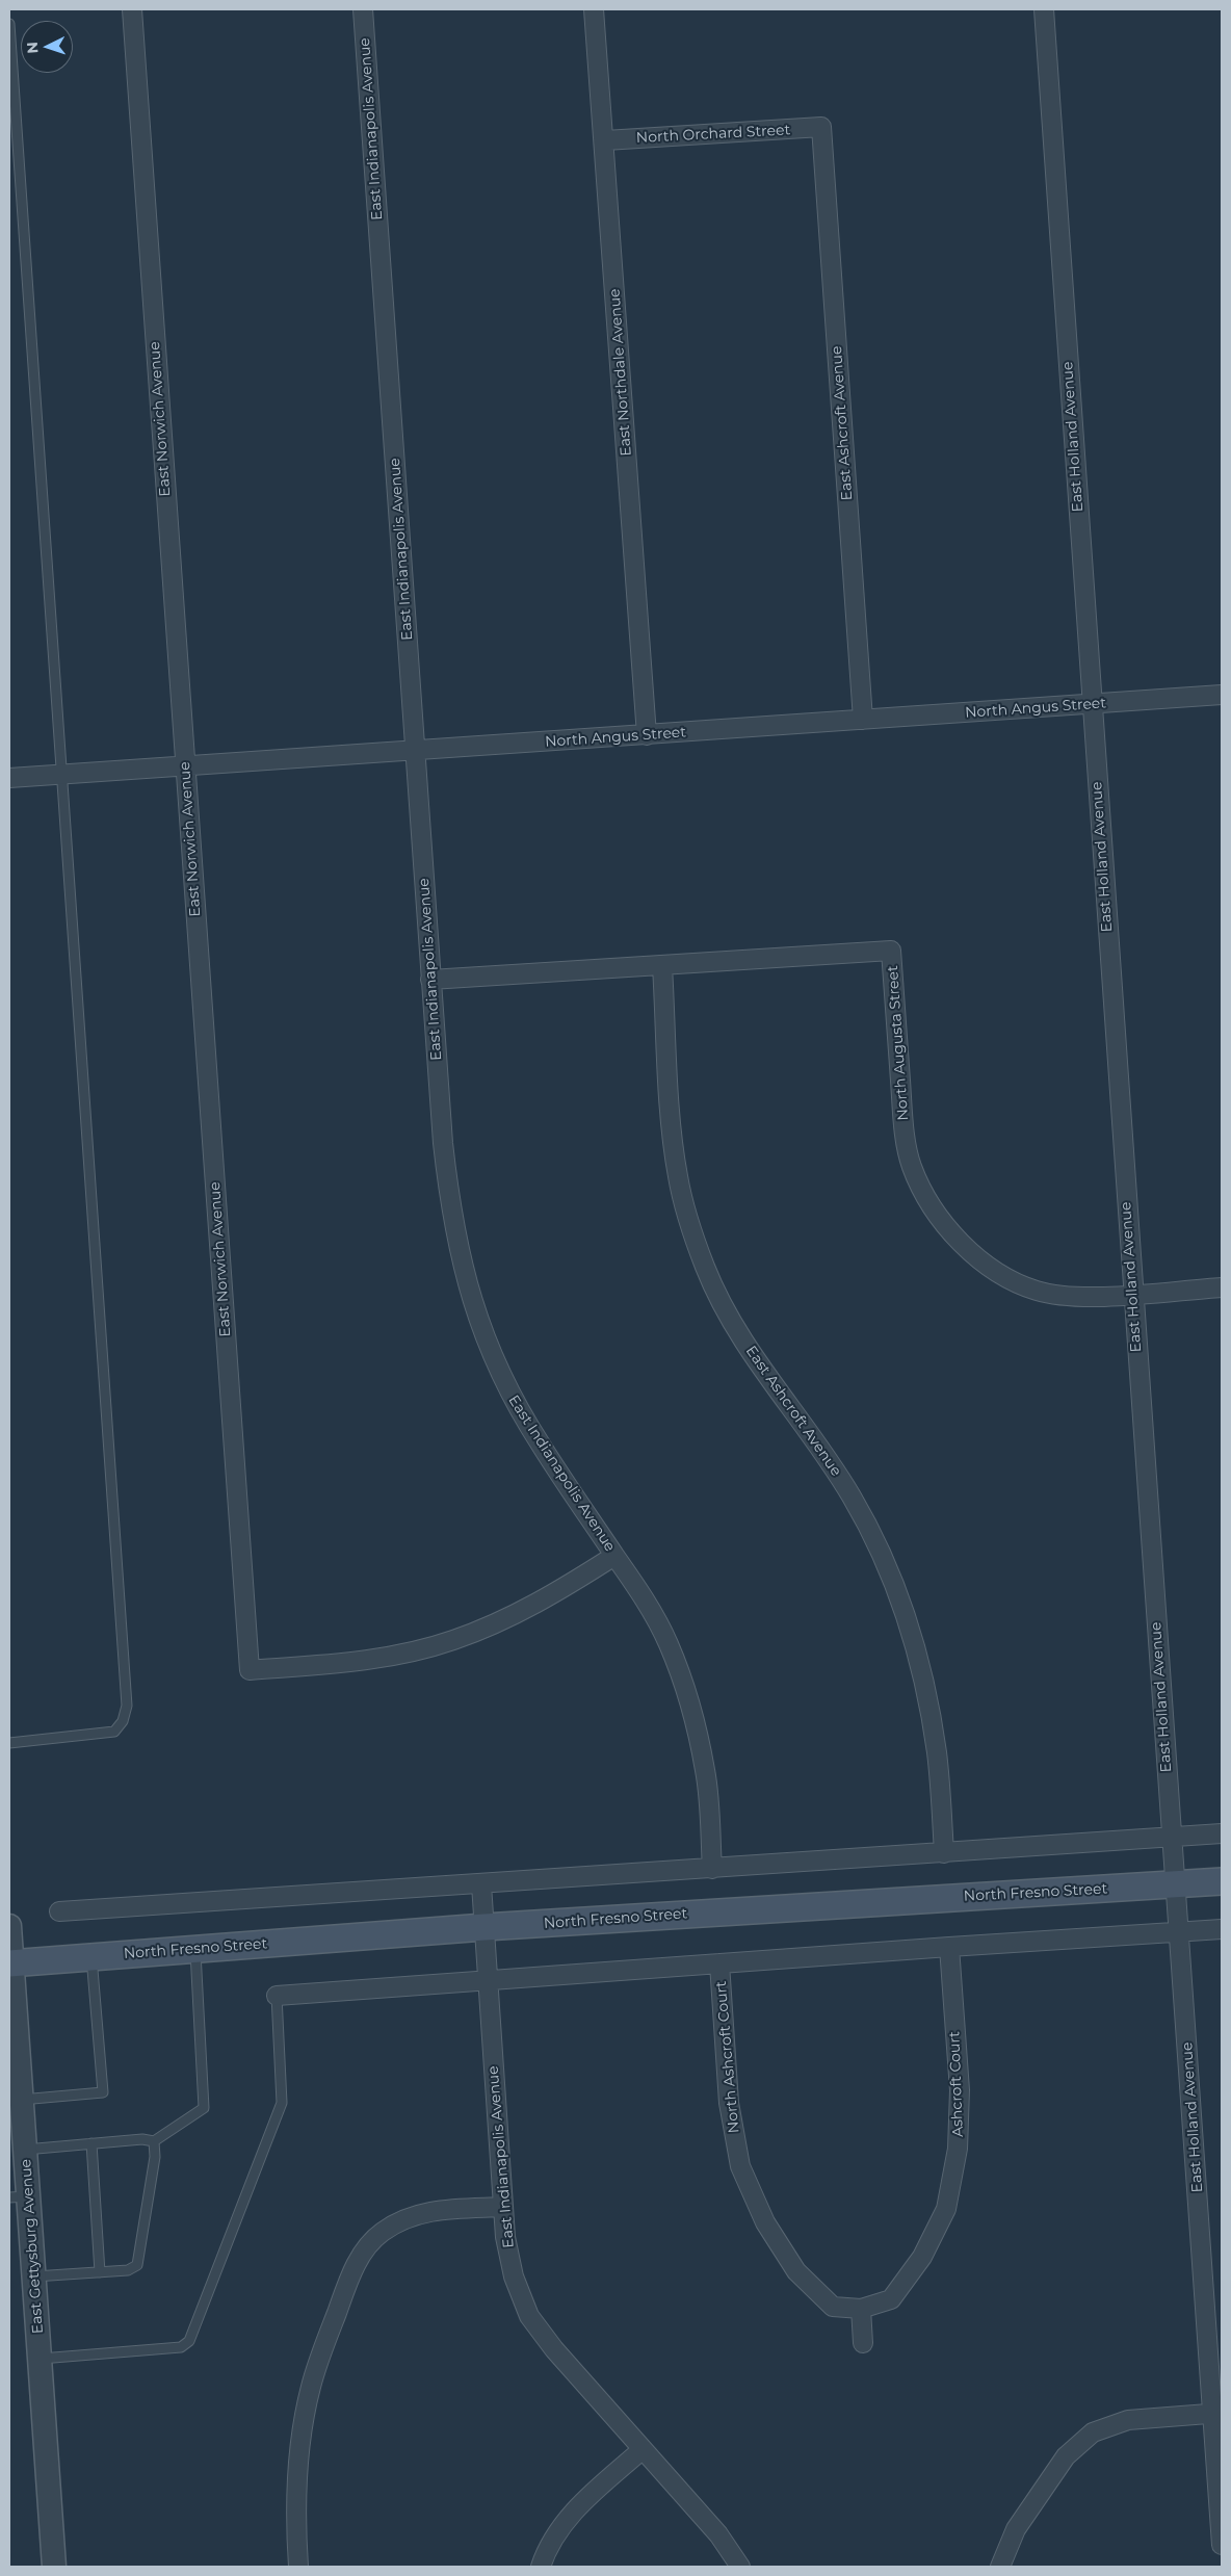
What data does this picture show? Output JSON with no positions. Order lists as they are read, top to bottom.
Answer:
{
  "streets": {
    "main road": ["North Fresno Street"],
    "street": [
      "East Indianapolis Avenue",
      "North Orchard Street",
      "East Northdale Avenue",
      "East Norwich Avenue",
      "East Ashcroft Avenue",
      "East Holland Avenue",
      "North Angus Street",
      "North Augusta Street",
      "North Ashcroft Court",
      "Ashcroft Court",
      "East Gettysburg Avenue"
    ]
  },
  "crossings": [
    ["East Indianapolis Avenue", "East Norwich Avenue"],
    ["East Indianapolis Avenue", "North Angus Street"],
    ["East Indianapolis Avenue", "North Augusta Street"],
    ["East Indianapolis Avenue", "North Fresno Street"],
    ["North Orchard Street", "East Northdale Avenue"],
    ["North Orchard Street", "East Ashcroft Avenue"],
    ["East Northdale Avenue", "North Angus Street"],
    ["East Norwich Avenue", "North Angus Street"],
    ["East Ashcroft Avenue", "North Angus Street"],
    ["East Ashcroft Avenue", "North Augusta Street"],
    ["East Holland Avenue", "North Angus Street"],
    ["East Holland Avenue", "North Augusta Street"],
    ["East Holland Avenue", "North Fresno Street"],
    ["North Fresno Street", "East Gettysburg Avenue"],
    ["North Ashcroft Court", "Ashcroft Court"]
  ],
  "north": "left"
}
